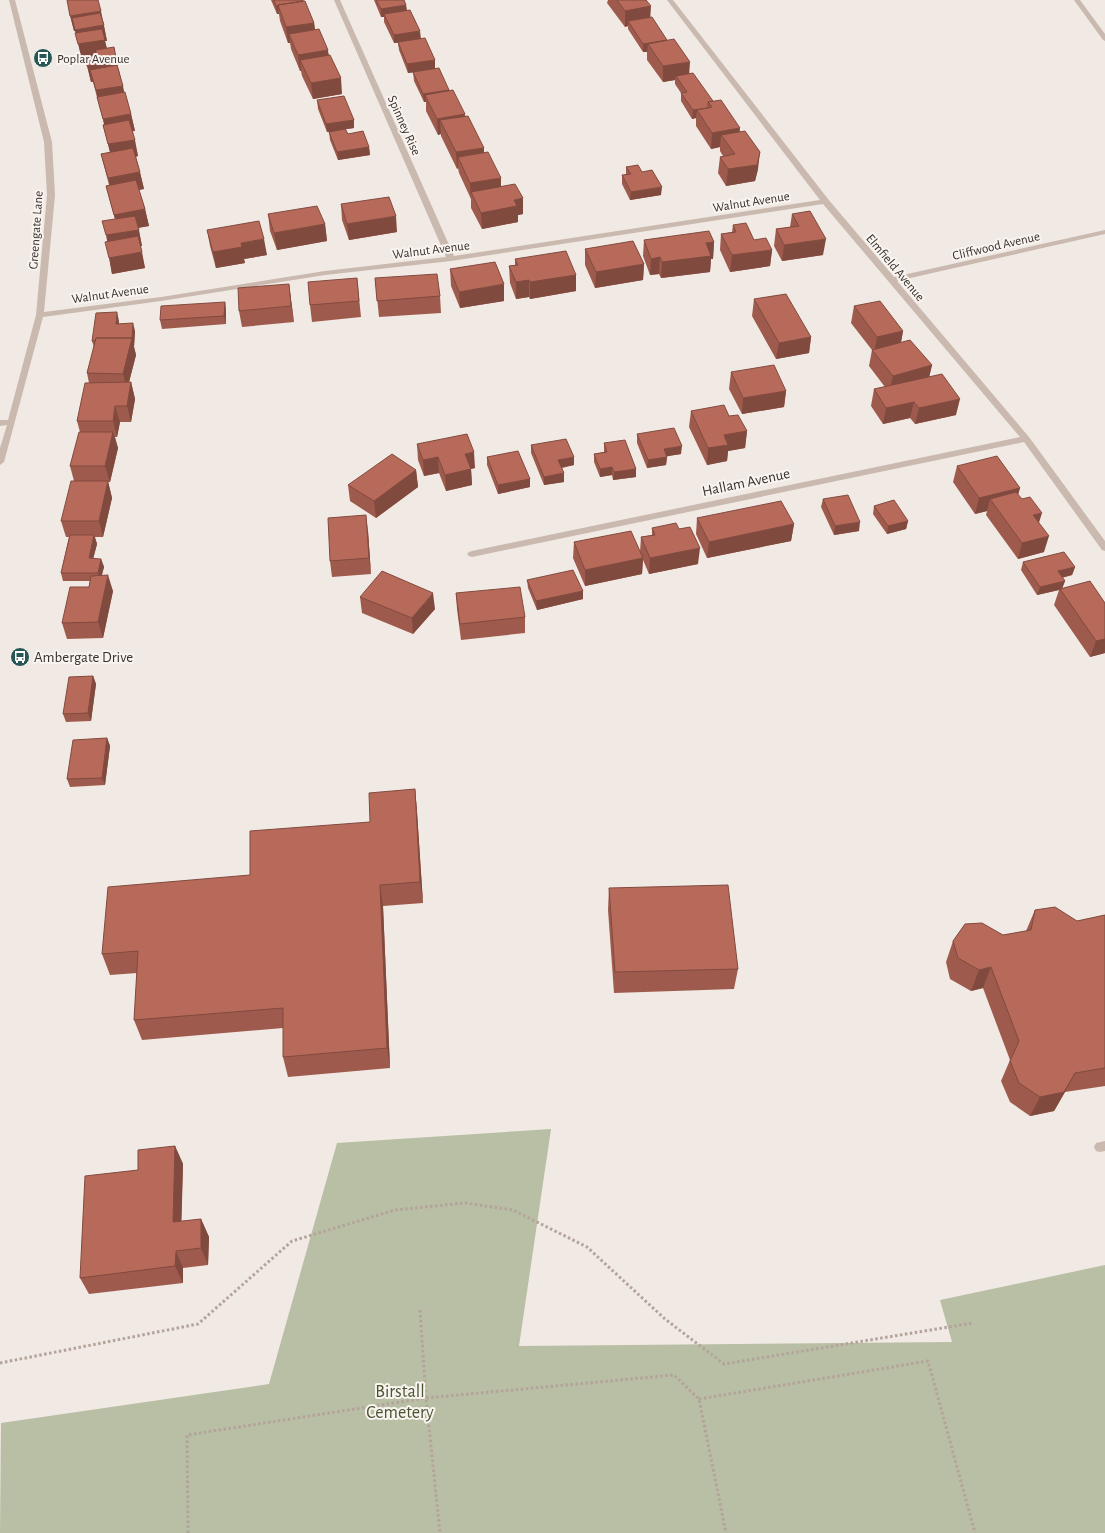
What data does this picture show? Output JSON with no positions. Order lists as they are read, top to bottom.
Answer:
{
  "streets": {
    "street": [
      "Spinney Rise",
      "Walnut Avenue",
      "Greengate Lane",
      "Cliffwood Avenue",
      "Elmfield Avenue",
      "Hallam Avenue"
    ]
  },
  "crossings": [
    ["Spinney Rise", "Walnut Avenue"],
    ["Walnut Avenue", "Greengate Lane"],
    ["Walnut Avenue", "Elmfield Avenue"],
    ["Cliffwood Avenue", "Elmfield Avenue"],
    ["Elmfield Avenue", "Hallam Avenue"]
  ],
  "parks": ["Birstall Cemetery"],
  "places": {
    "bus stop": ["Poplar Avenue", "Ambergate Drive"]
  }
}
